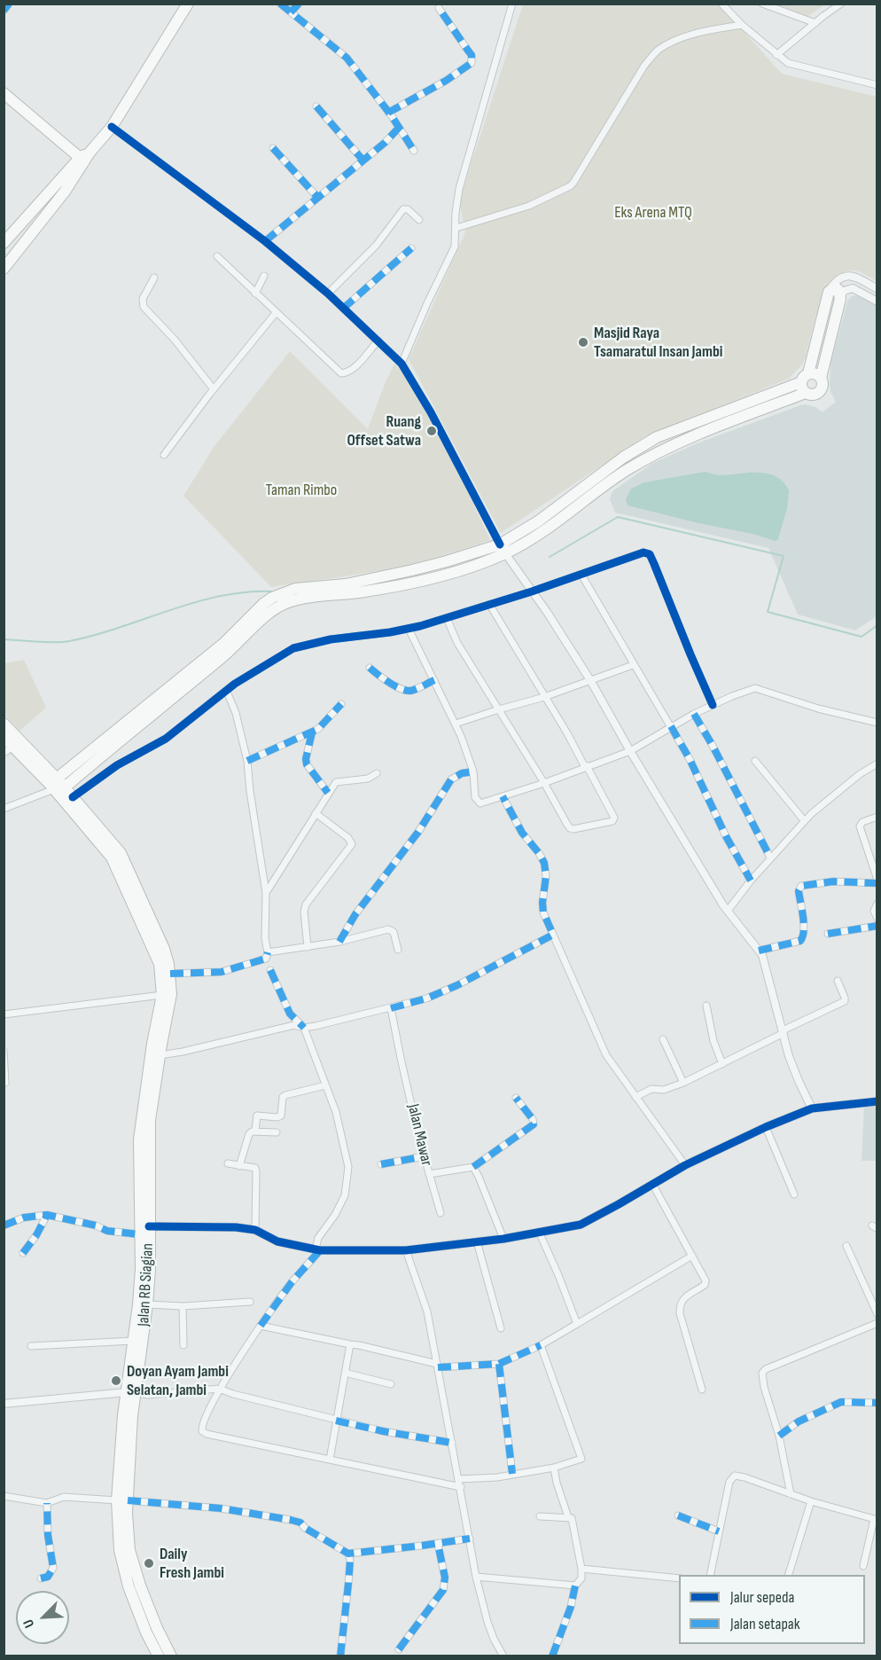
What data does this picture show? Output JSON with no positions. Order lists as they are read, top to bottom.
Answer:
{
  "streets": {
    "highway": ["Jalan RB Siagian"],
    "street": ["Jalan Mawar"]
  },
  "parks": ["Eks Arena MTQ", "Taman Rimbo"],
  "places": [
    "Masjid Raya Tsamaratul Insan Jambi",
    "Ruang Offset Satwa",
    "Doyan Ayam Jambi Selatan, Jambi",
    "Daily Fresh Jambi"
  ],
  "legend": ["Jalur sepeda", "Jalan setapak"],
  "north": "bottom left"
}
